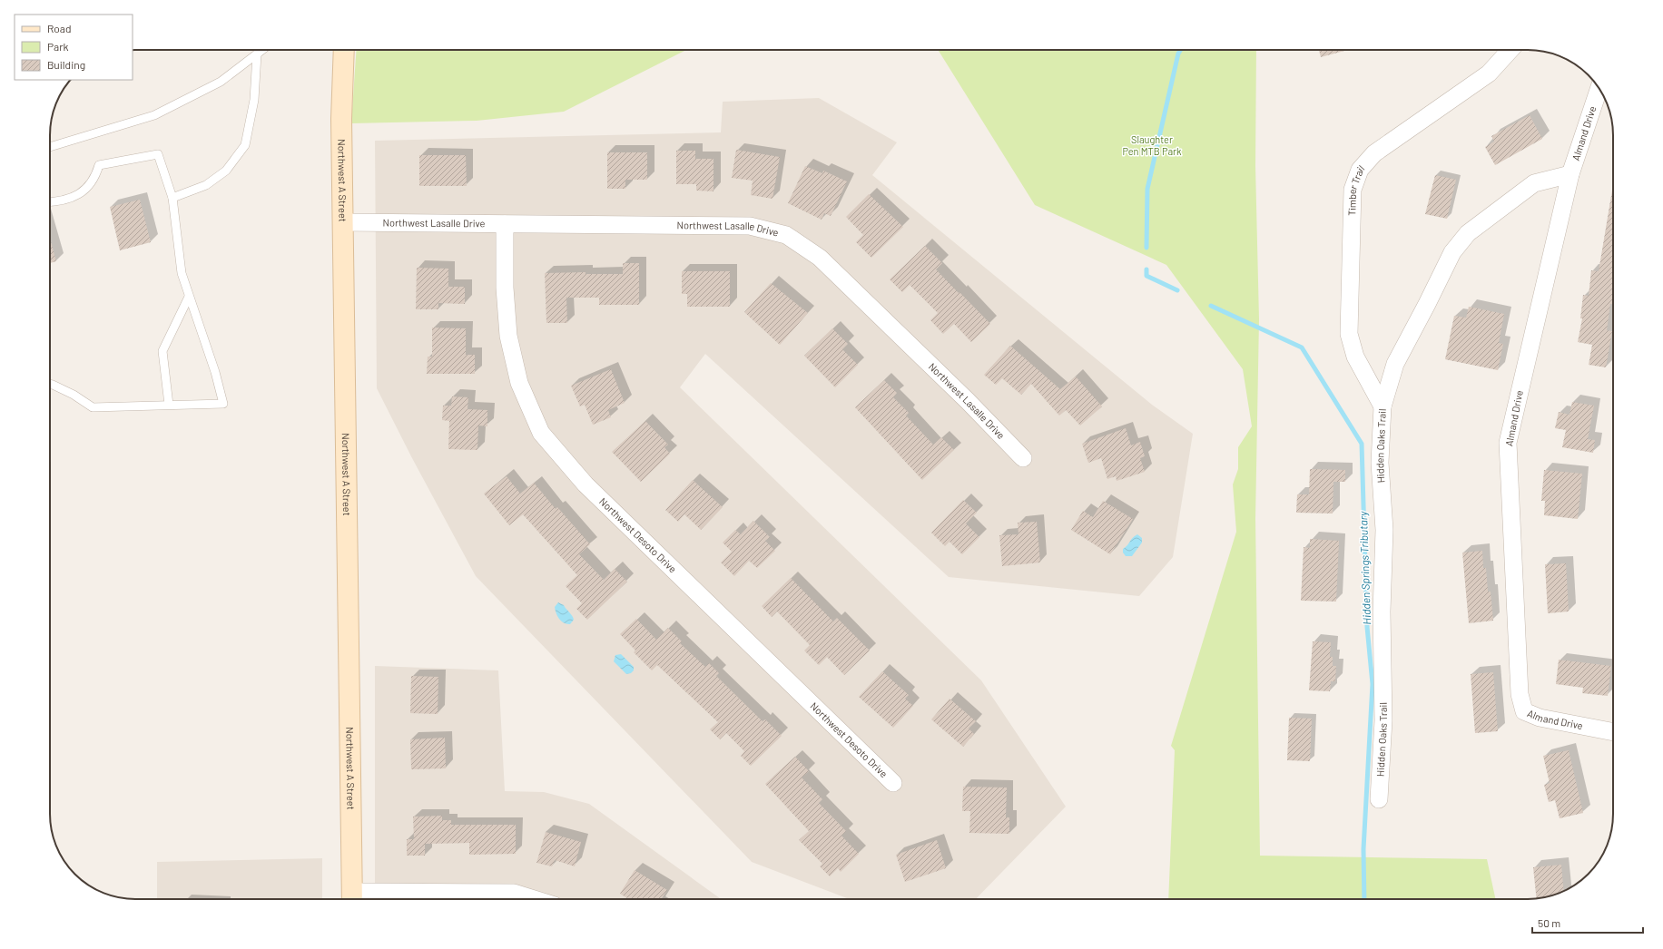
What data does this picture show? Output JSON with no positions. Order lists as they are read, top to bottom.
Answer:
{
  "streets": {
    "street": [
      "Almand Drive",
      "Northwest A Street",
      "Timber Trail",
      "Northwest Lasalle Drive",
      "Hidden Oaks Trail",
      "Northwest Desoto Drive"
    ]
  },
  "crossings": [
    ["Almand Drive", "Hidden Oaks Trail"],
    ["Northwest A Street", "Northwest Lasalle Drive"],
    ["Timber Trail", "Hidden Oaks Trail"],
    ["Northwest Lasalle Drive", "Northwest Desoto Drive"]
  ],
  "water": ["Hidden Springs Tributary"],
  "parks": ["Slaughter Pen MTB Park"],
  "legend": ["Road", "Park", "Building"],
  "scale_bar": "50 m"
}
